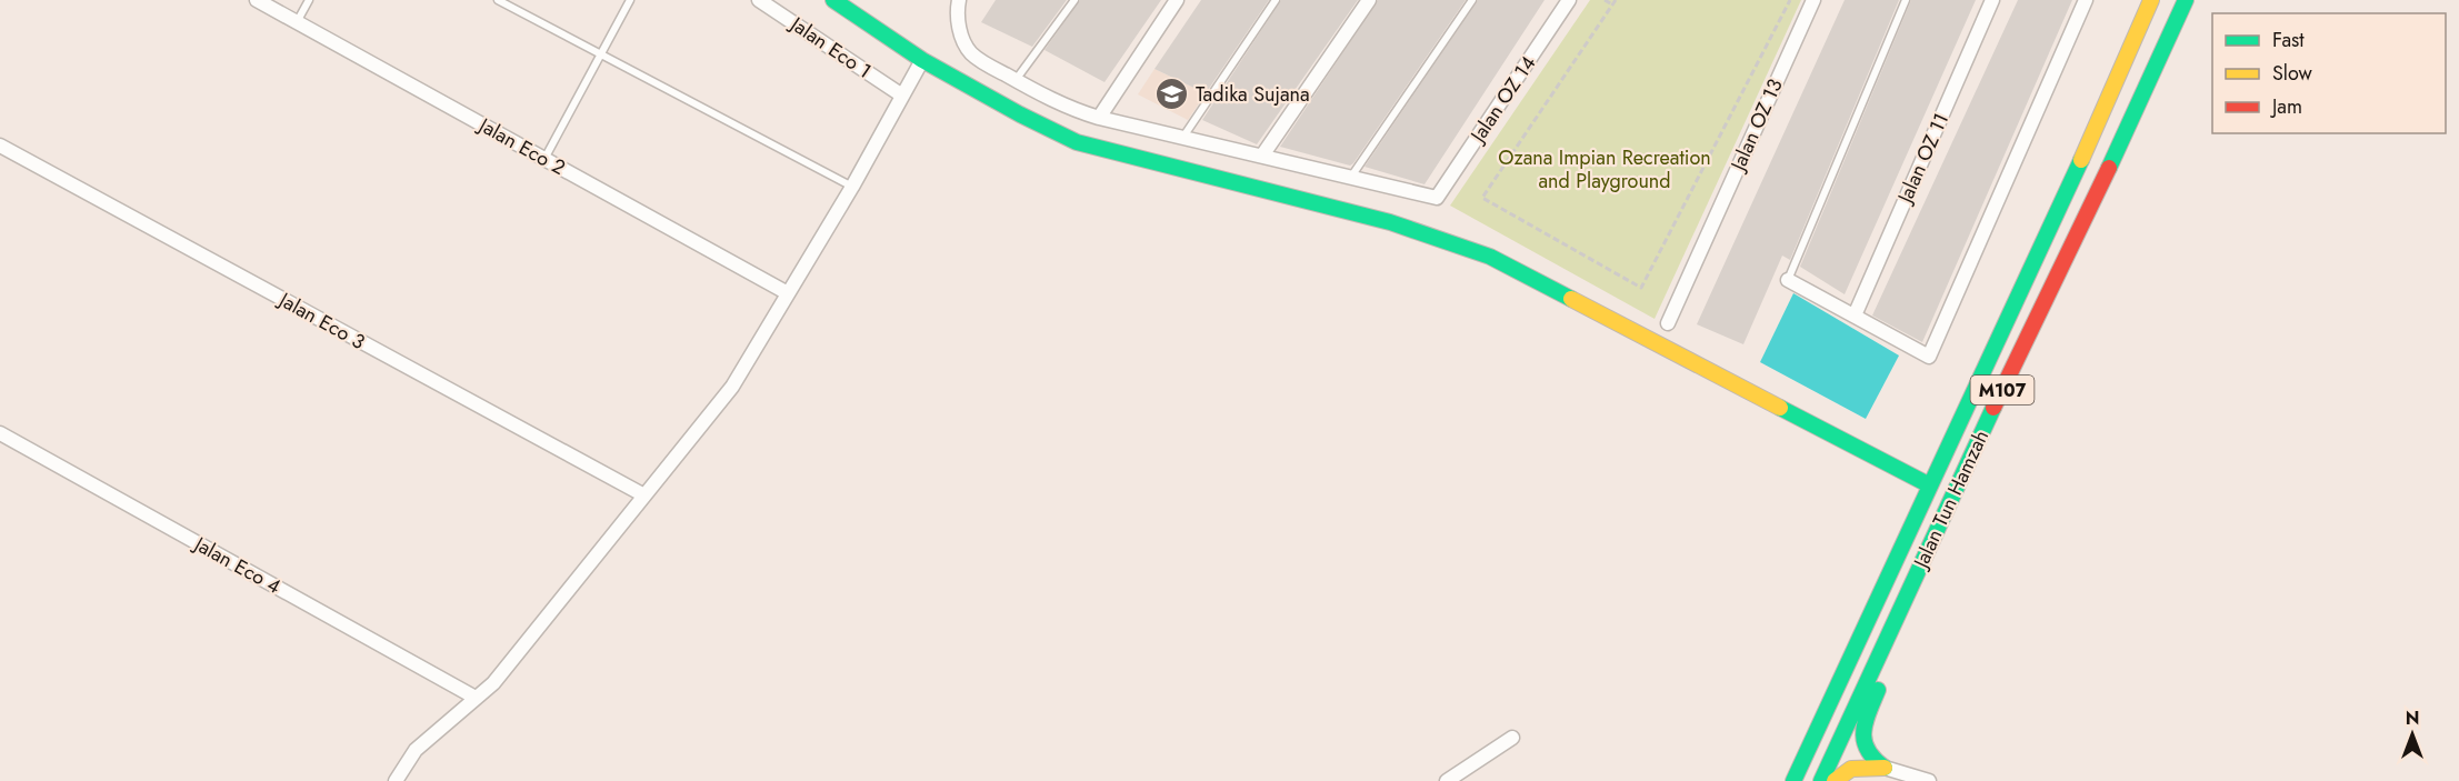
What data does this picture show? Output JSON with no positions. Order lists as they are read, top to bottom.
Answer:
{
  "streets": {
    "main road": ["M107", "Jalan Tun Hamzah"],
    "street": [
      "Jalan Eco 1",
      "Jalan OZ 14",
      "Jalan OZ 13",
      "Jalan Eco 2",
      "Jalan OZ 11",
      "Jalan Eco 3",
      "Jalan Eco 4"
    ]
  },
  "parks": ["Ozana Impian Recreation and Playground"],
  "places": {
    "school or university": ["Tadika Sujana"]
  },
  "legend": ["Fast", "Slow", "Jam"],
  "north": "top"
}
